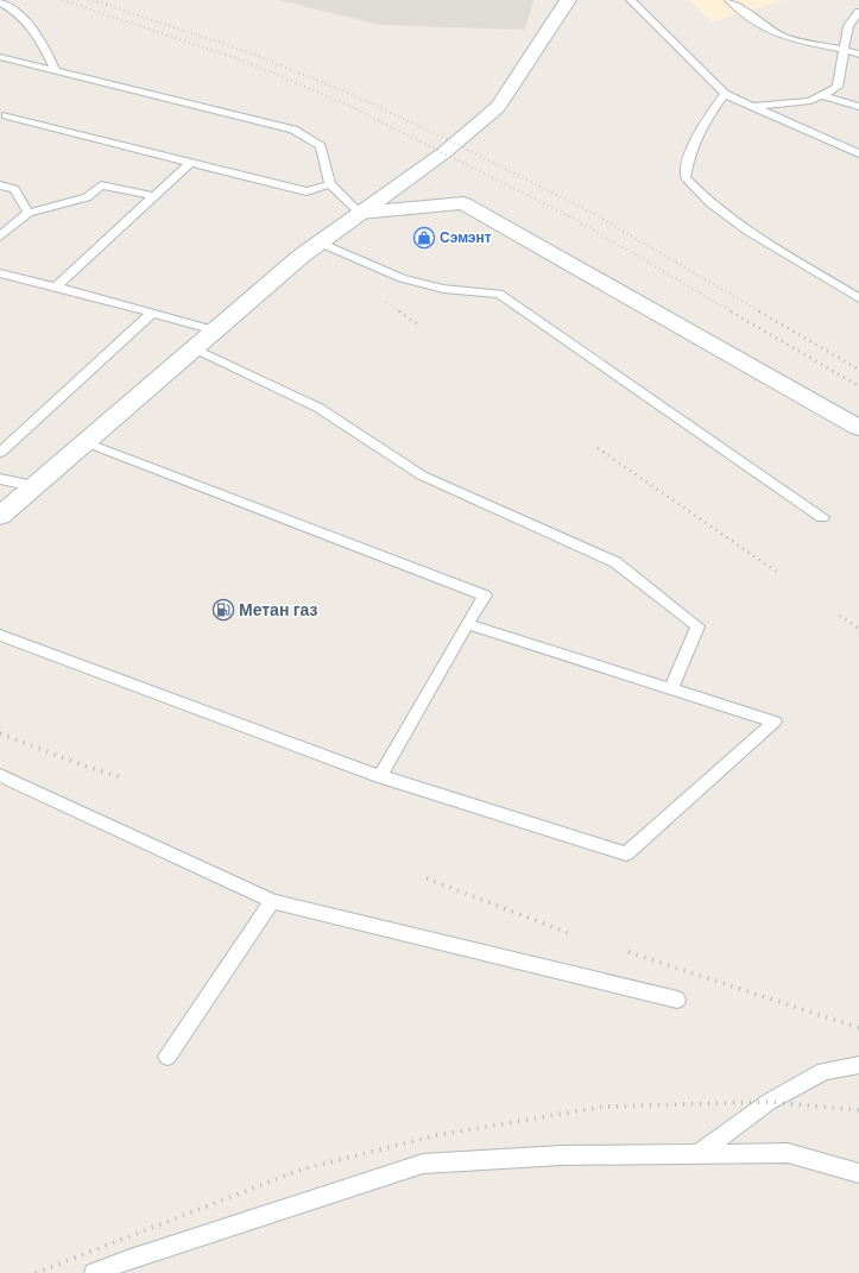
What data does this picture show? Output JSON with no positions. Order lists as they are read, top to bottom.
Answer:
{
  "places": {
    "shop": ["Сэмэнт"],
    "fuel station": ["Метан газ"]
  }
}
